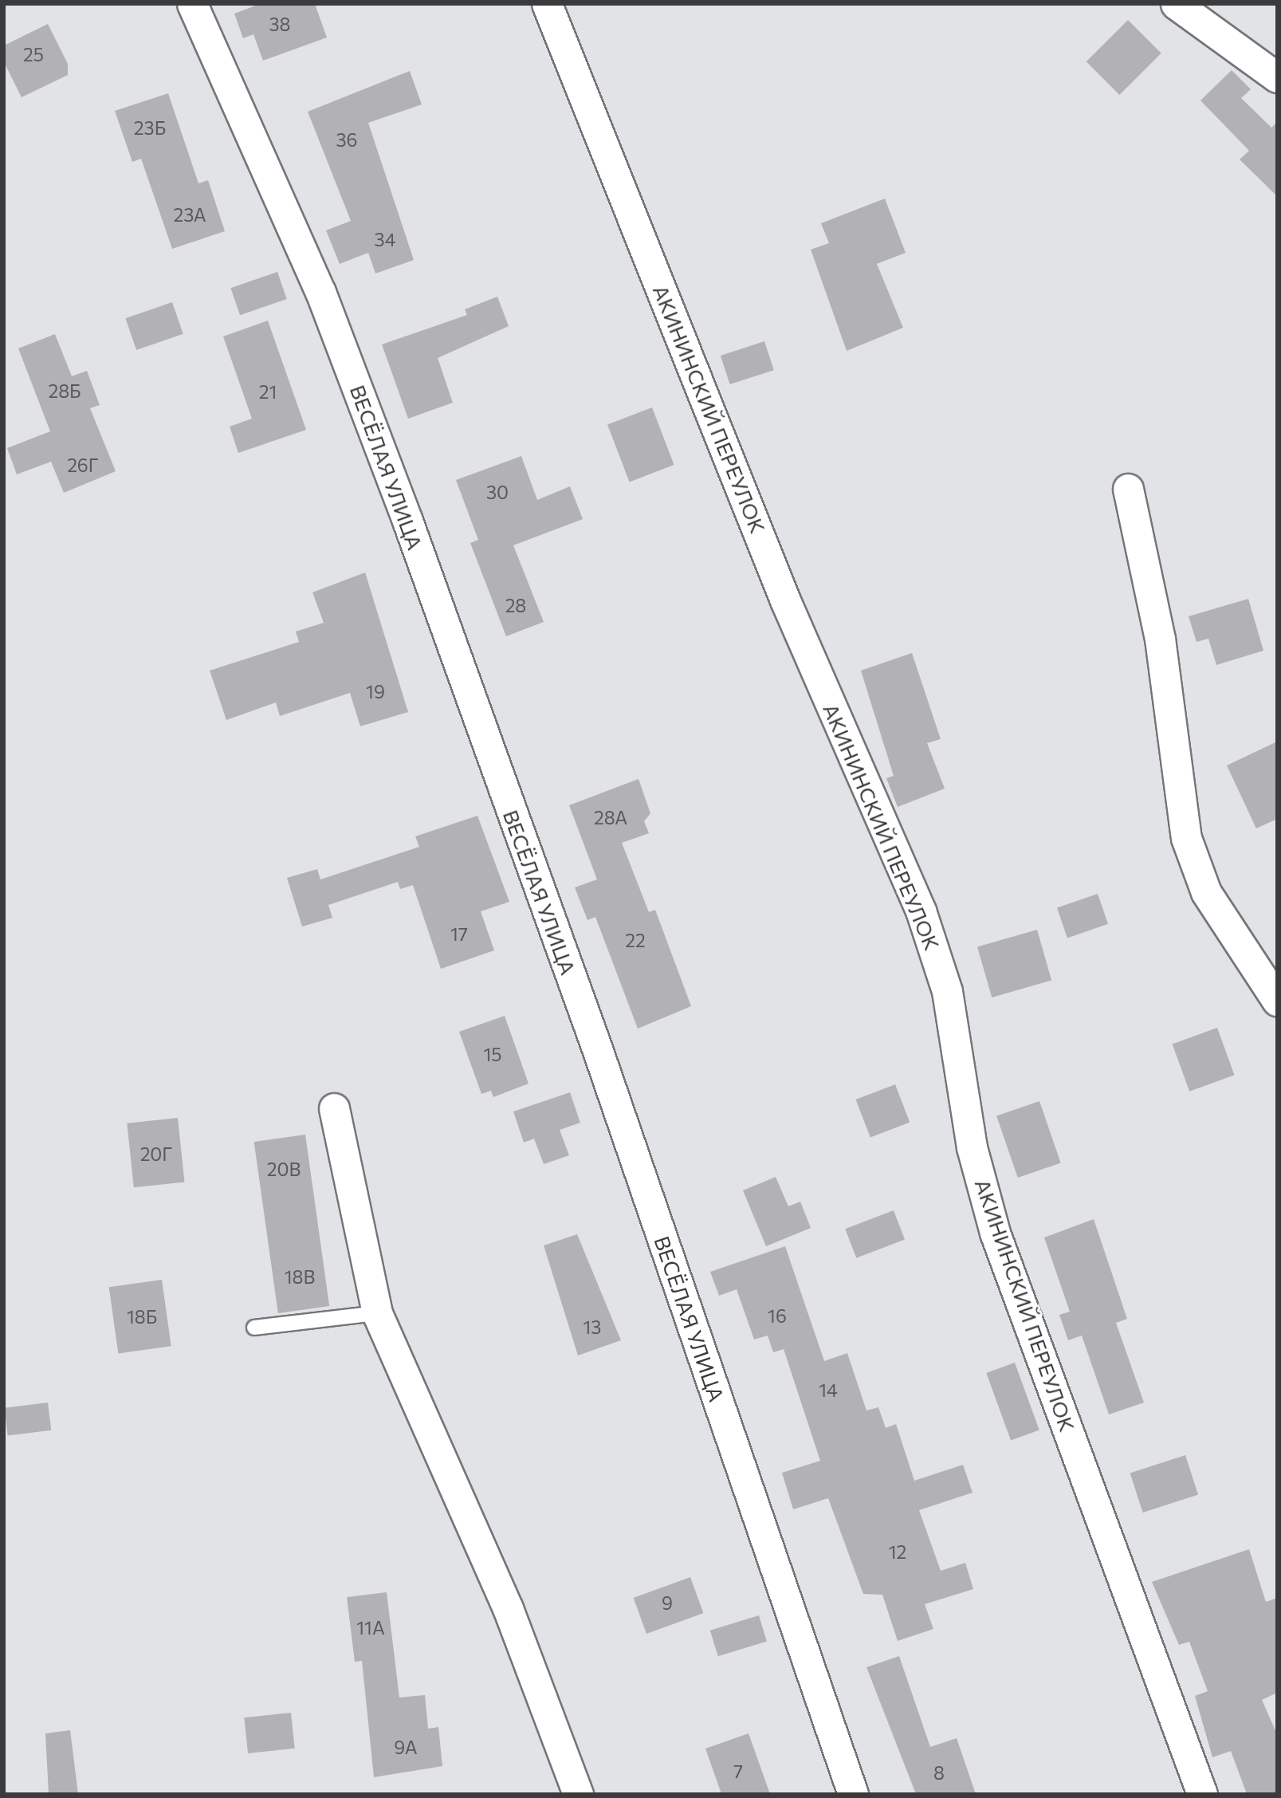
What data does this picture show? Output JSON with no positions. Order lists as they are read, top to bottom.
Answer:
{
  "streets": {
    "street": ["АКИНИНСКИЙ ПЕРЕУЛОК", "ВЕСЁЛАЯ УЛИЦА"]
  },
  "house_numbers": [
    "38",
    "25",
    "23Б",
    "36",
    "23А",
    "34",
    "28Б",
    "21",
    "26Г",
    "30",
    "28",
    "19",
    "28А",
    "17",
    "22",
    "15",
    "20Г",
    "20В",
    "18В",
    "16",
    "18Б",
    "13",
    "14",
    "12",
    "9",
    "11А",
    "9А",
    "7",
    "8"
  ]
}
